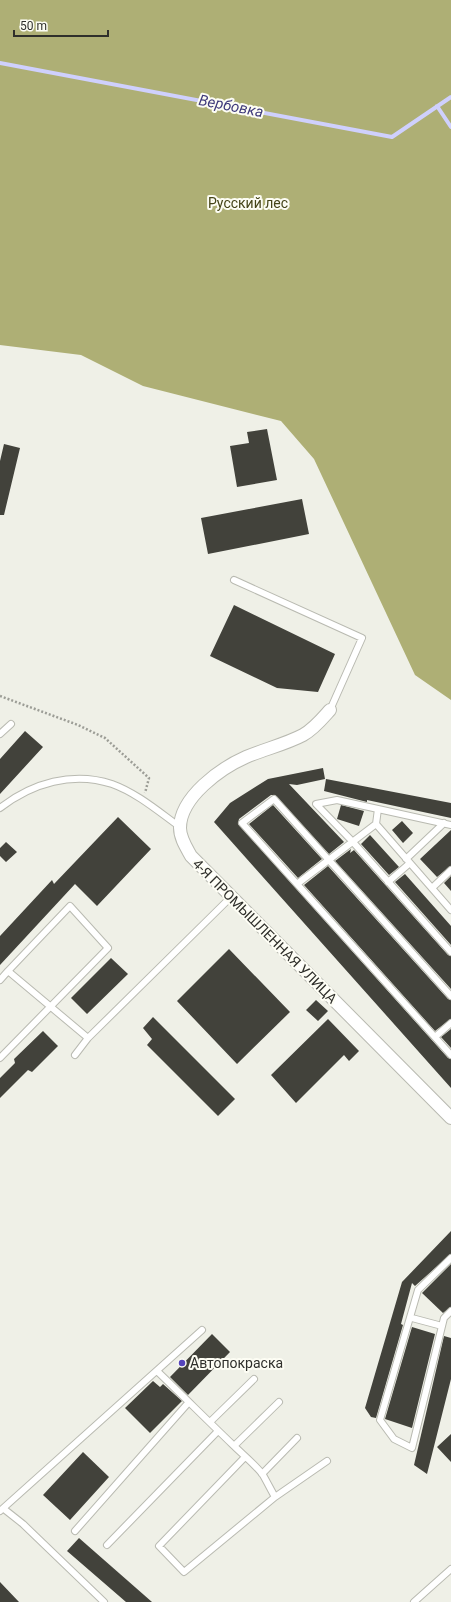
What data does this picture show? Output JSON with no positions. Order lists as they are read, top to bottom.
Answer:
{
  "streets": {
    "street": ["4-Я ПРОМЫШЛЕННАЯ УЛИЦА"]
  },
  "water": ["Вербовка"],
  "parks": ["Русский лес"],
  "places": ["Автопокраска"],
  "scale_bar": "50 m"
}
